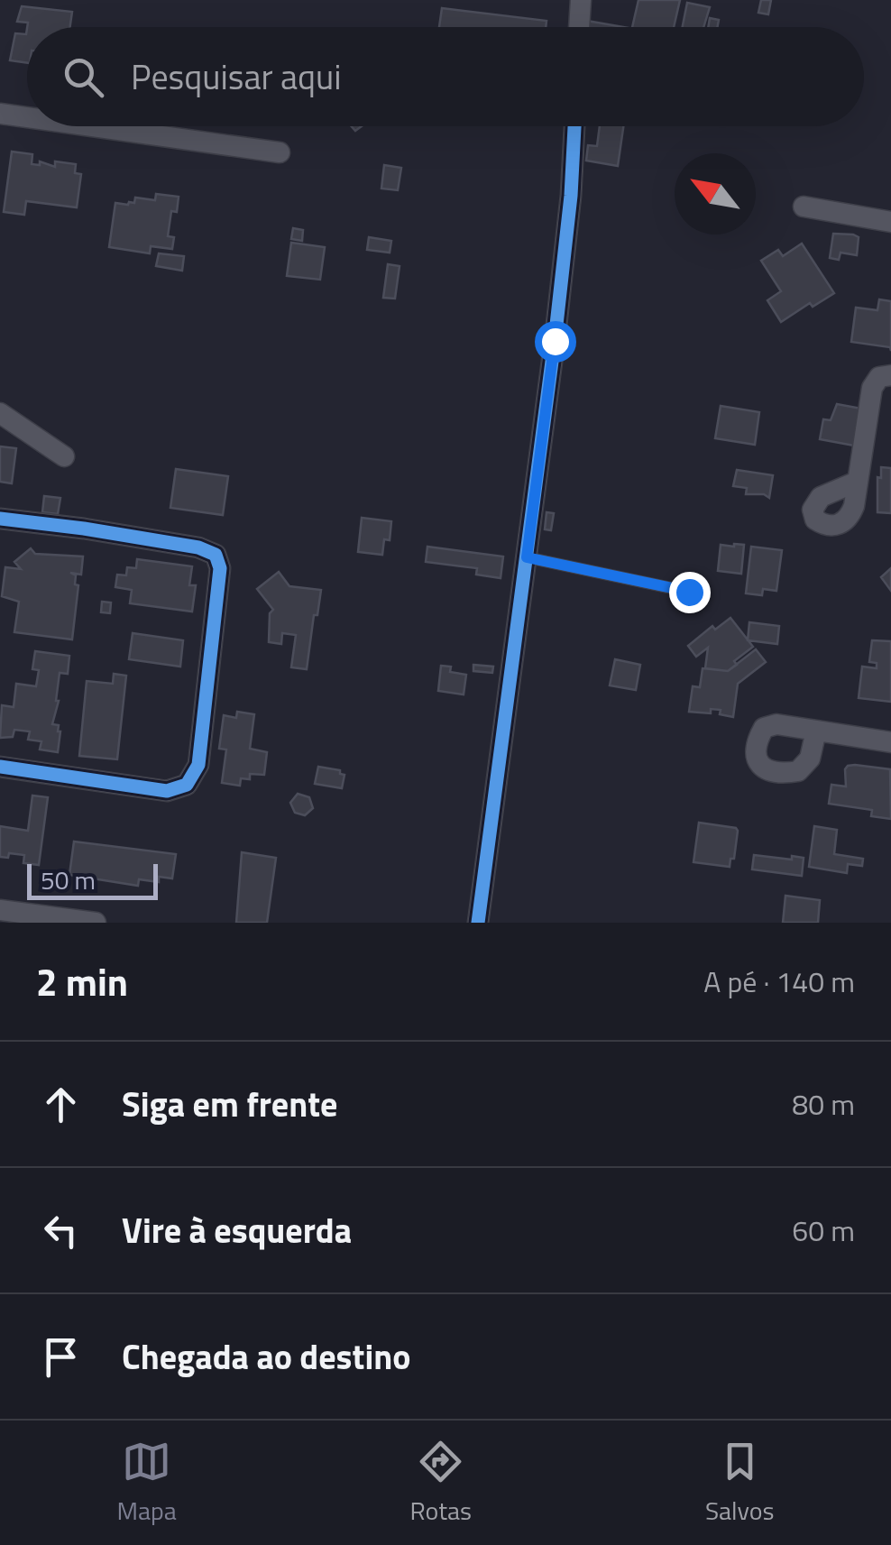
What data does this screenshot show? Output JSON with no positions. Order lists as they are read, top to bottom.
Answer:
{
  "scale_bar": "50 m",
  "north": "top left",
  "page": {
    "search": "Pesquisar aqui",
    "scale": "50 m",
    "heading": ["2 min", "A pé · 140 m"],
    "list": [
      ["Siga em frente", "80 m"],
      ["Vire à esquerda", "60 m"],
      "Chegada ao destino"
    ],
    "nav": ["Mapa", "Rotas", "Salvos"]
  }
}
